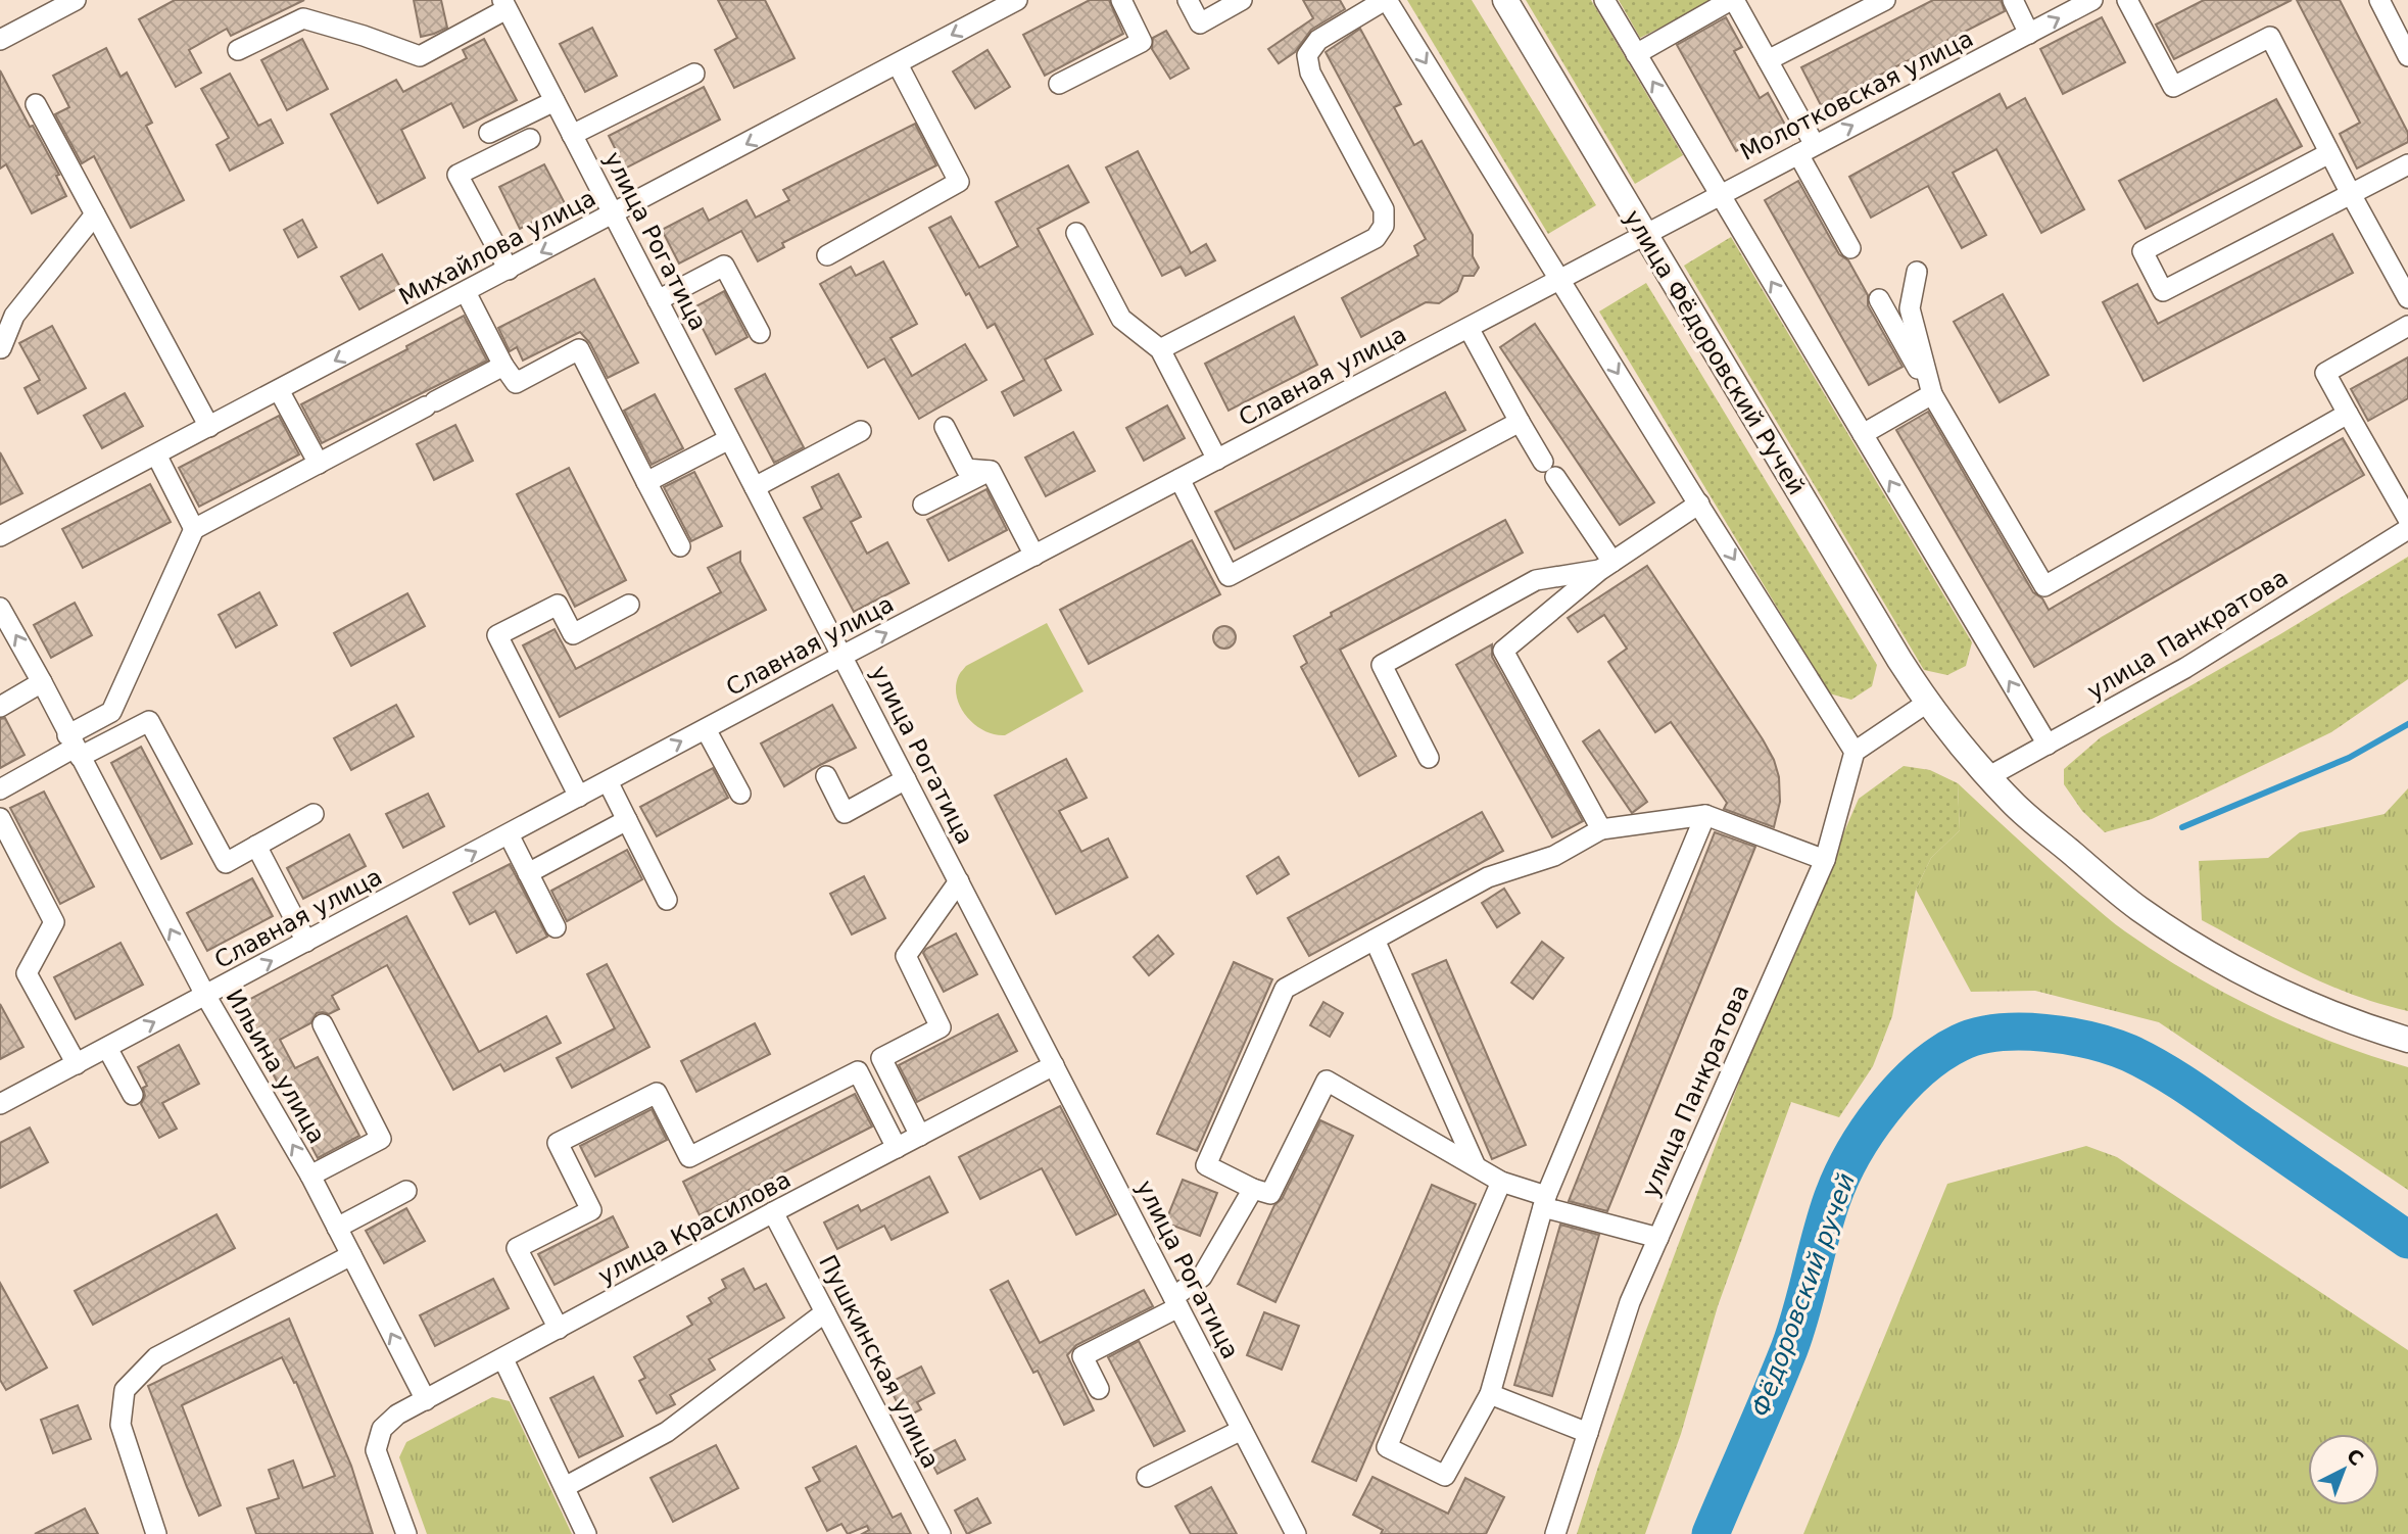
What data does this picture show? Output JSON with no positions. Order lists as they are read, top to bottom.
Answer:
{
  "streets": {
    "main road": ["улица Фёдоровский Ручей"],
    "street": [
      "Молотковская улица",
      "улица Рогатица",
      "Михайлова улица",
      "Славная улица",
      "улица Панкратова",
      "Ильина улица",
      "улица Красилова",
      "Пушкинская улица"
    ]
  },
  "crossings": [
    ["Молотковская улица", "улица Фёдоровский Ручей"],
    ["Молотковская улица", "Славная улица"],
    ["улица Рогатица", "Михайлова улица"],
    ["улица Рогатица", "Славная улица"],
    ["улица Рогатица", "улица Красилова"],
    ["улица Фёдоровский Ручей", "Славная улица"],
    ["улица Фёдоровский Ручей", "улица Панкратова"],
    ["Славная улица", "Ильина улица"],
    ["Ильина улица", "улица Красилова"],
    ["улица Красилова", "Пушкинская улица"]
  ],
  "one_way": ["Славная улица"],
  "water": ["Фёдоровский ручей"],
  "north": "top right"
}
